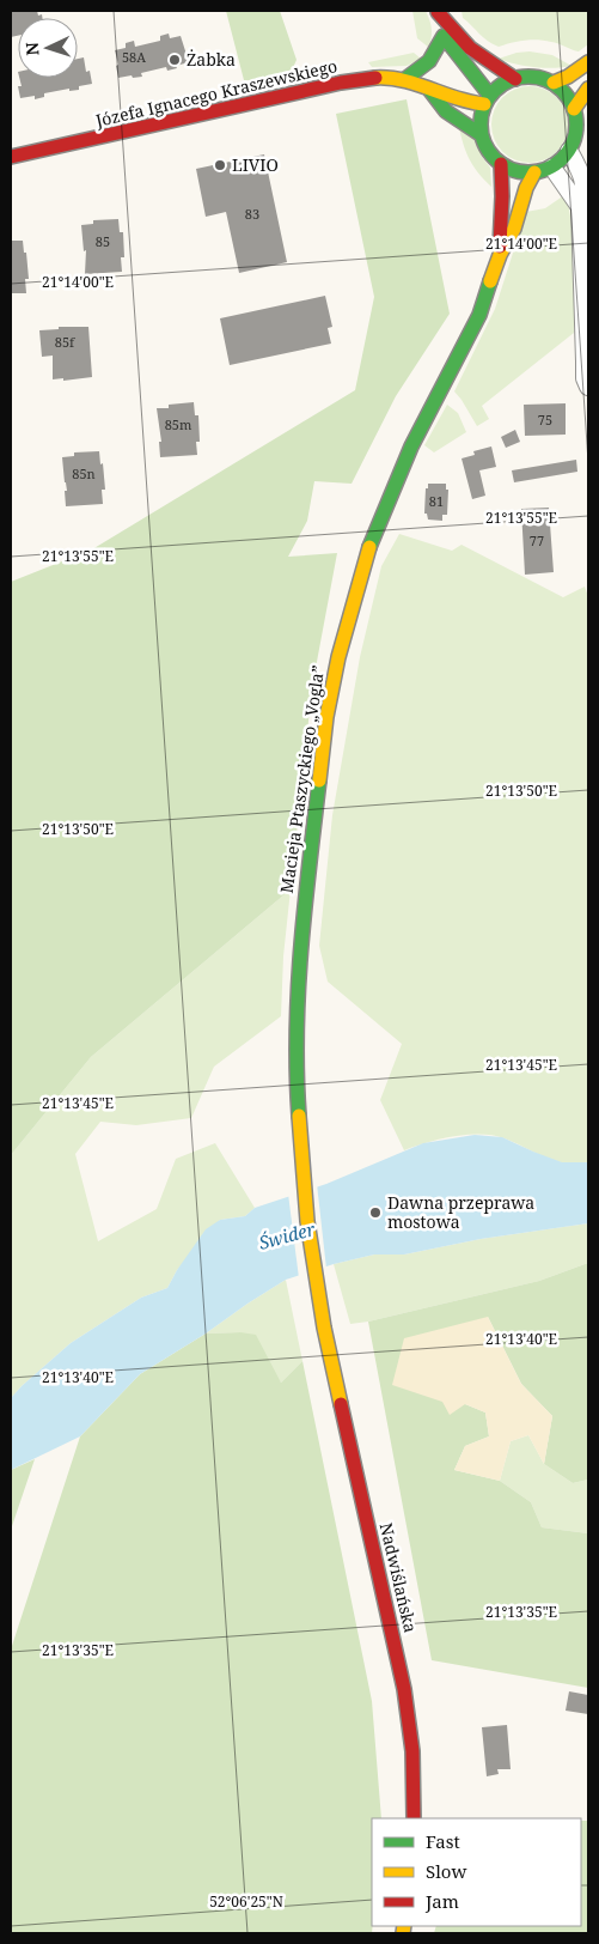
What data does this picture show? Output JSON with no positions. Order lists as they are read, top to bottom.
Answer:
{
  "streets": {
    "street": ["Józefa Ignacego Kraszewskiego", "Macieja Ptaszyckiego „Vogla”", "Nadwiślańska"]
  },
  "crossings": [
    ["Józefa Ignacego Kraszewskiego", "Macieja Ptaszyckiego „Vogla”"],
    ["Macieja Ptaszyckiego „Vogla”", "Nadwiślańska"]
  ],
  "water": ["Świder"],
  "places": ["Żabka", "LIVIO", "Dawna przeprawa mostowa"],
  "house_numbers": [
    "58A",
    "83",
    "85",
    "85f",
    "75",
    "85m",
    "85n",
    "81",
    "77"
  ],
  "legend": ["Fast", "Slow", "Jam"],
  "north": "left",
  "coordinates": [
    "21°14'00\"E",
    "21°13'55\"E",
    "21°13'50\"E",
    "21°13'45\"E",
    "21°13'40\"E",
    "21°13'35\"E",
    "52°06'25\"N"
  ]
}
